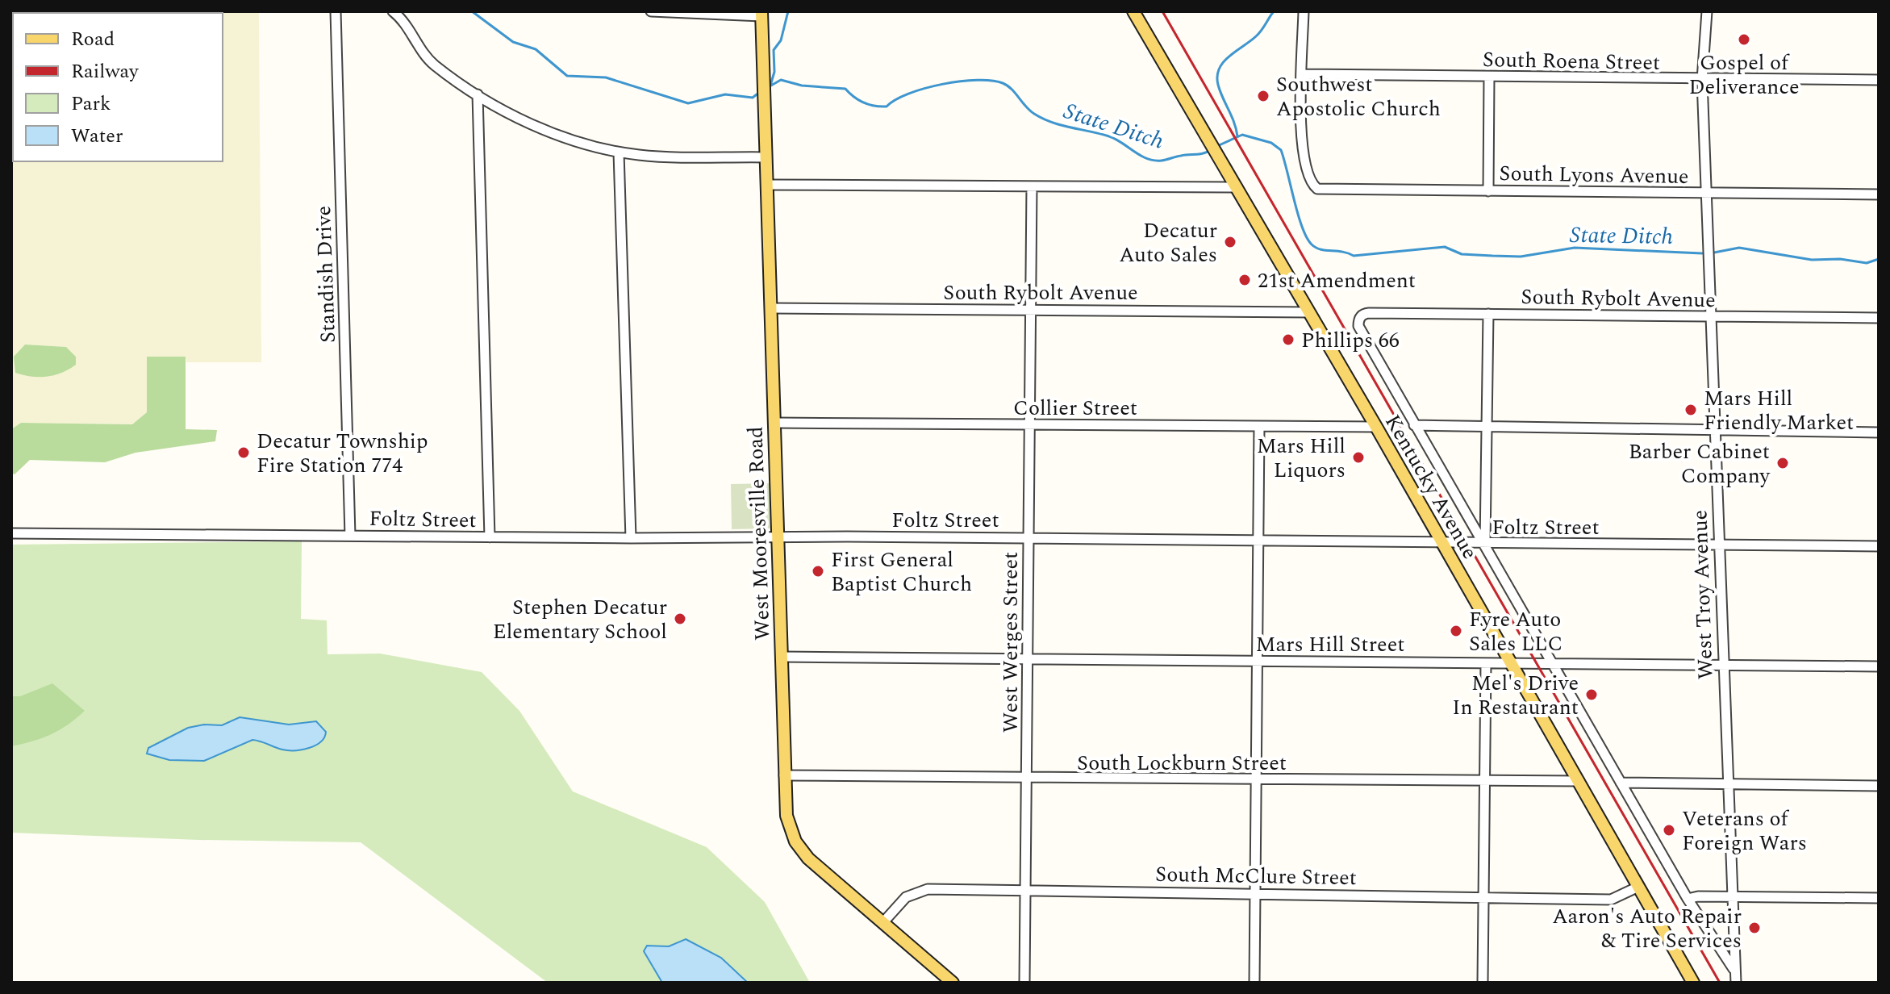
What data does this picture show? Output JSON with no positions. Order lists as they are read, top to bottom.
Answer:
{
  "streets": {
    "main road": ["Kentucky Avenue", "West Mooresville Road"],
    "street": [
      "South Roena Street",
      "South Lyons Avenue",
      "Standish Drive",
      "South Rybolt Avenue",
      "Collier Street",
      "Foltz Street",
      "West Troy Avenue",
      "West Werges Street",
      "Mars Hill Street",
      "South Lockburn Street",
      "South McClure Street"
    ]
  },
  "crossings": [
    ["South Roena Street", "South Lyons Avenue"],
    ["South Roena Street", "West Troy Avenue"],
    ["South Lyons Avenue", "West Troy Avenue"],
    ["Standish Drive", "Foltz Street"],
    ["South Rybolt Avenue", "Kentucky Avenue"],
    ["South Rybolt Avenue", "West Mooresville Road"],
    ["South Rybolt Avenue", "West Troy Avenue"],
    ["South Rybolt Avenue", "West Werges Street"],
    ["Collier Street", "Kentucky Avenue"],
    ["Collier Street", "West Mooresville Road"],
    ["Collier Street", "West Werges Street"],
    ["Kentucky Avenue", "Foltz Street"],
    ["Kentucky Avenue", "Mars Hill Street"],
    ["Kentucky Avenue", "South Lockburn Street"],
    ["Kentucky Avenue", "South McClure Street"],
    ["Foltz Street", "West Mooresville Road"],
    ["Foltz Street", "West Troy Avenue"],
    ["Foltz Street", "West Werges Street"],
    ["West Mooresville Road", "Mars Hill Street"],
    ["West Mooresville Road", "South Lockburn Street"],
    ["West Mooresville Road", "South McClure Street"],
    ["West Troy Avenue", "Mars Hill Street"],
    ["West Werges Street", "Mars Hill Street"],
    ["West Werges Street", "South Lockburn Street"],
    ["West Werges Street", "South McClure Street"]
  ],
  "water": ["State Ditch"],
  "places": [
    "Gospel of Deliverance",
    "Southwest Apostolic Church",
    "Decatur Auto Sales",
    "21st Amendment",
    "Phillips 66",
    "Mars Hill Friendly Market",
    "Decatur Township Fire Station 774",
    "Mars Hill Liquors",
    "Barber Cabinet Company",
    "First General Baptist Church",
    "Stephen Decatur Elementary School",
    "Fyre Auto Sales LLC",
    "Mel's Drive In Restaurant",
    "Veterans of Foreign Wars",
    "Aaron's Auto Repair & Tire Services"
  ],
  "legend": [
    "Road",
    "Railway",
    "Park",
    "Water"
  ]
}
